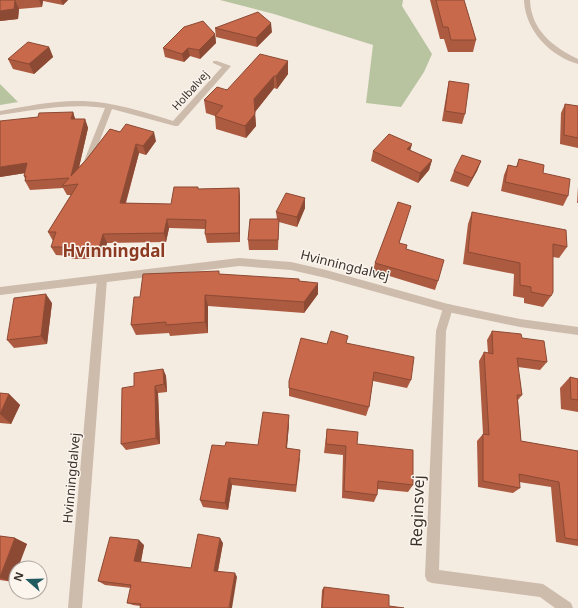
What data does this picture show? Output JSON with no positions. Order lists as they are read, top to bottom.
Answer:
{
  "streets": {
    "street": ["Holbølvej", "Hvinningdalvej", "Reginsvej"]
  },
  "crossings": [
    ["Hvinningdalvej", "Reginsvej"]
  ],
  "districts": ["Hvinningdal"],
  "north": "left"
}
